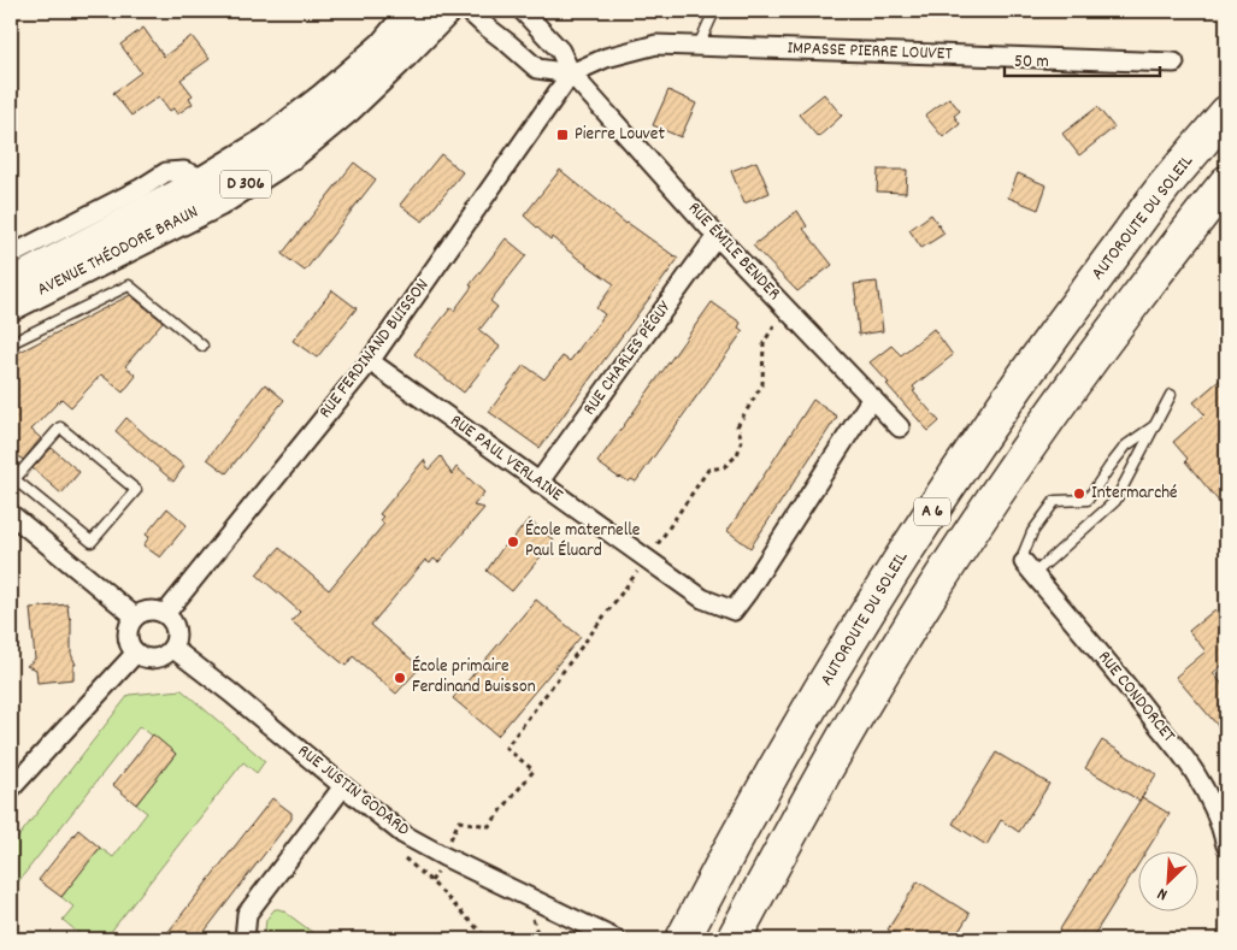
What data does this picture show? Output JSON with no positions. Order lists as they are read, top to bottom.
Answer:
{
  "streets": {
    "highway": ["AUTOROUTE DU SOLEIL", "A 6"],
    "main road": ["D 306", "AVENUE THÉODORE BRAUN"],
    "street": [
      "IMPASSE PIERRE LOUVET",
      "RUE ÉMILE BENDER",
      "RUE FERDINAND BUISSON",
      "RUE CHARLES PÉGUY",
      "RUE PAUL VERLAINE",
      "RUE CONDORCET",
      "RUE JUSTIN GODARD"
    ]
  },
  "crossings": [
    ["IMPASSE PIERRE LOUVET", "RUE ÉMILE BENDER"],
    ["IMPASSE PIERRE LOUVET", "RUE FERDINAND BUISSON"],
    ["RUE ÉMILE BENDER", "RUE FERDINAND BUISSON"],
    ["RUE ÉMILE BENDER", "RUE CHARLES PÉGUY"],
    ["RUE ÉMILE BENDER", "RUE PAUL VERLAINE"],
    ["RUE FERDINAND BUISSON", "RUE PAUL VERLAINE"],
    ["RUE FERDINAND BUISSON", "RUE JUSTIN GODARD"],
    ["RUE CHARLES PÉGUY", "RUE PAUL VERLAINE"]
  ],
  "places": {
    "transit": ["Pierre Louvet"],
    "other": ["Intermarché", "École maternelle Paul Éluard", "École primaire Ferdinand Buisson"]
  },
  "scale_bar": "50 m",
  "north": "bottom left"
}
